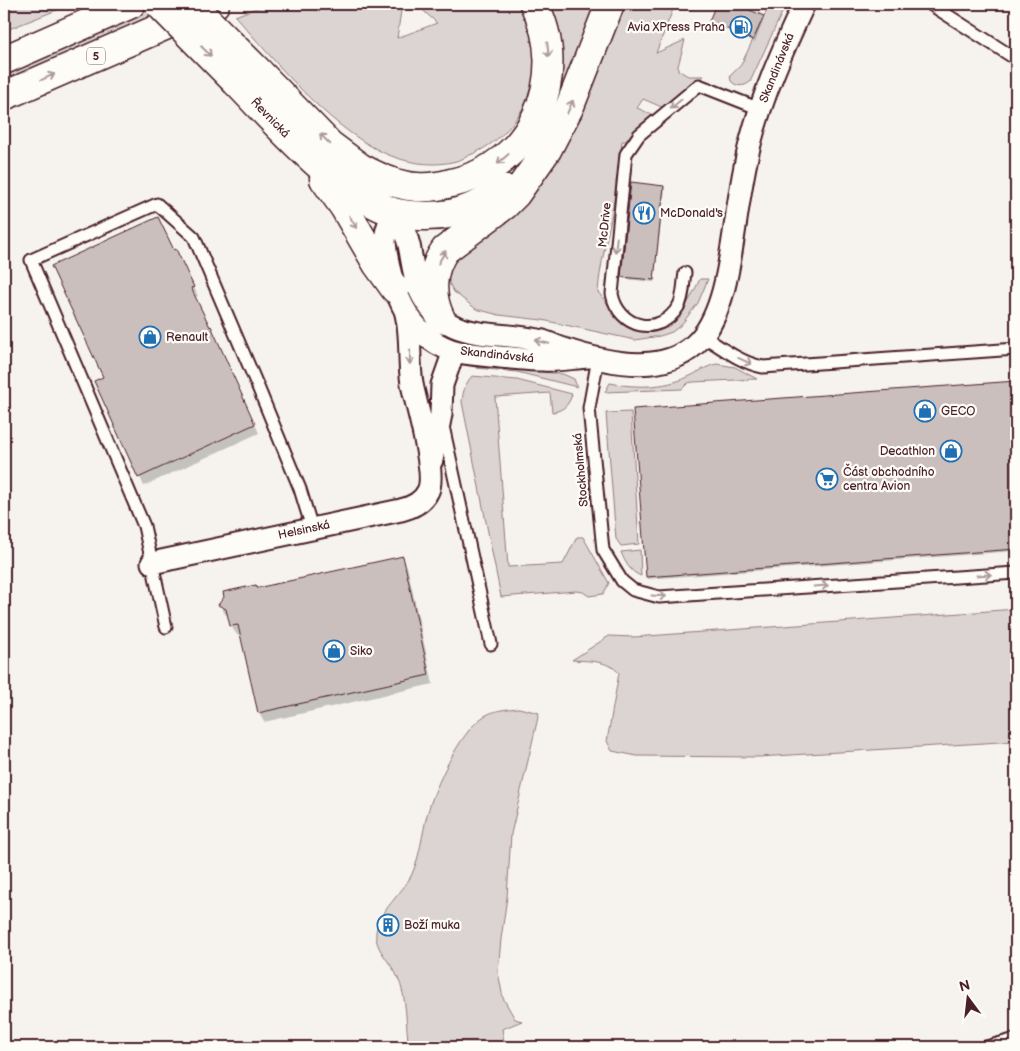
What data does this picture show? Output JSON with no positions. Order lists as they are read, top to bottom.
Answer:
{
  "streets": {
    "main road": ["5", "Řevnická"],
    "street": ["Skandinávská", "Helsinská"],
    "lane": ["McDrive", "Stockholmská"]
  },
  "crossings": [
    ["5", "Řevnická"],
    ["Skandinávská", "Řevnická"],
    ["Skandinávská", "McDrive"],
    ["Skandinávská", "Stockholmská"],
    ["Skandinávská", "Helsinská"]
  ],
  "places": {
    "fuel station": ["Avia XPress Praha"],
    "restaurant": ["McDonald's"],
    "shop": [
      "Renault",
      "GECO",
      "Decathlon",
      "Siko"
    ],
    "supermarket": ["Část obchodního centra Avion"],
    "building": ["Boží muka"]
  },
  "north": "top"
}
